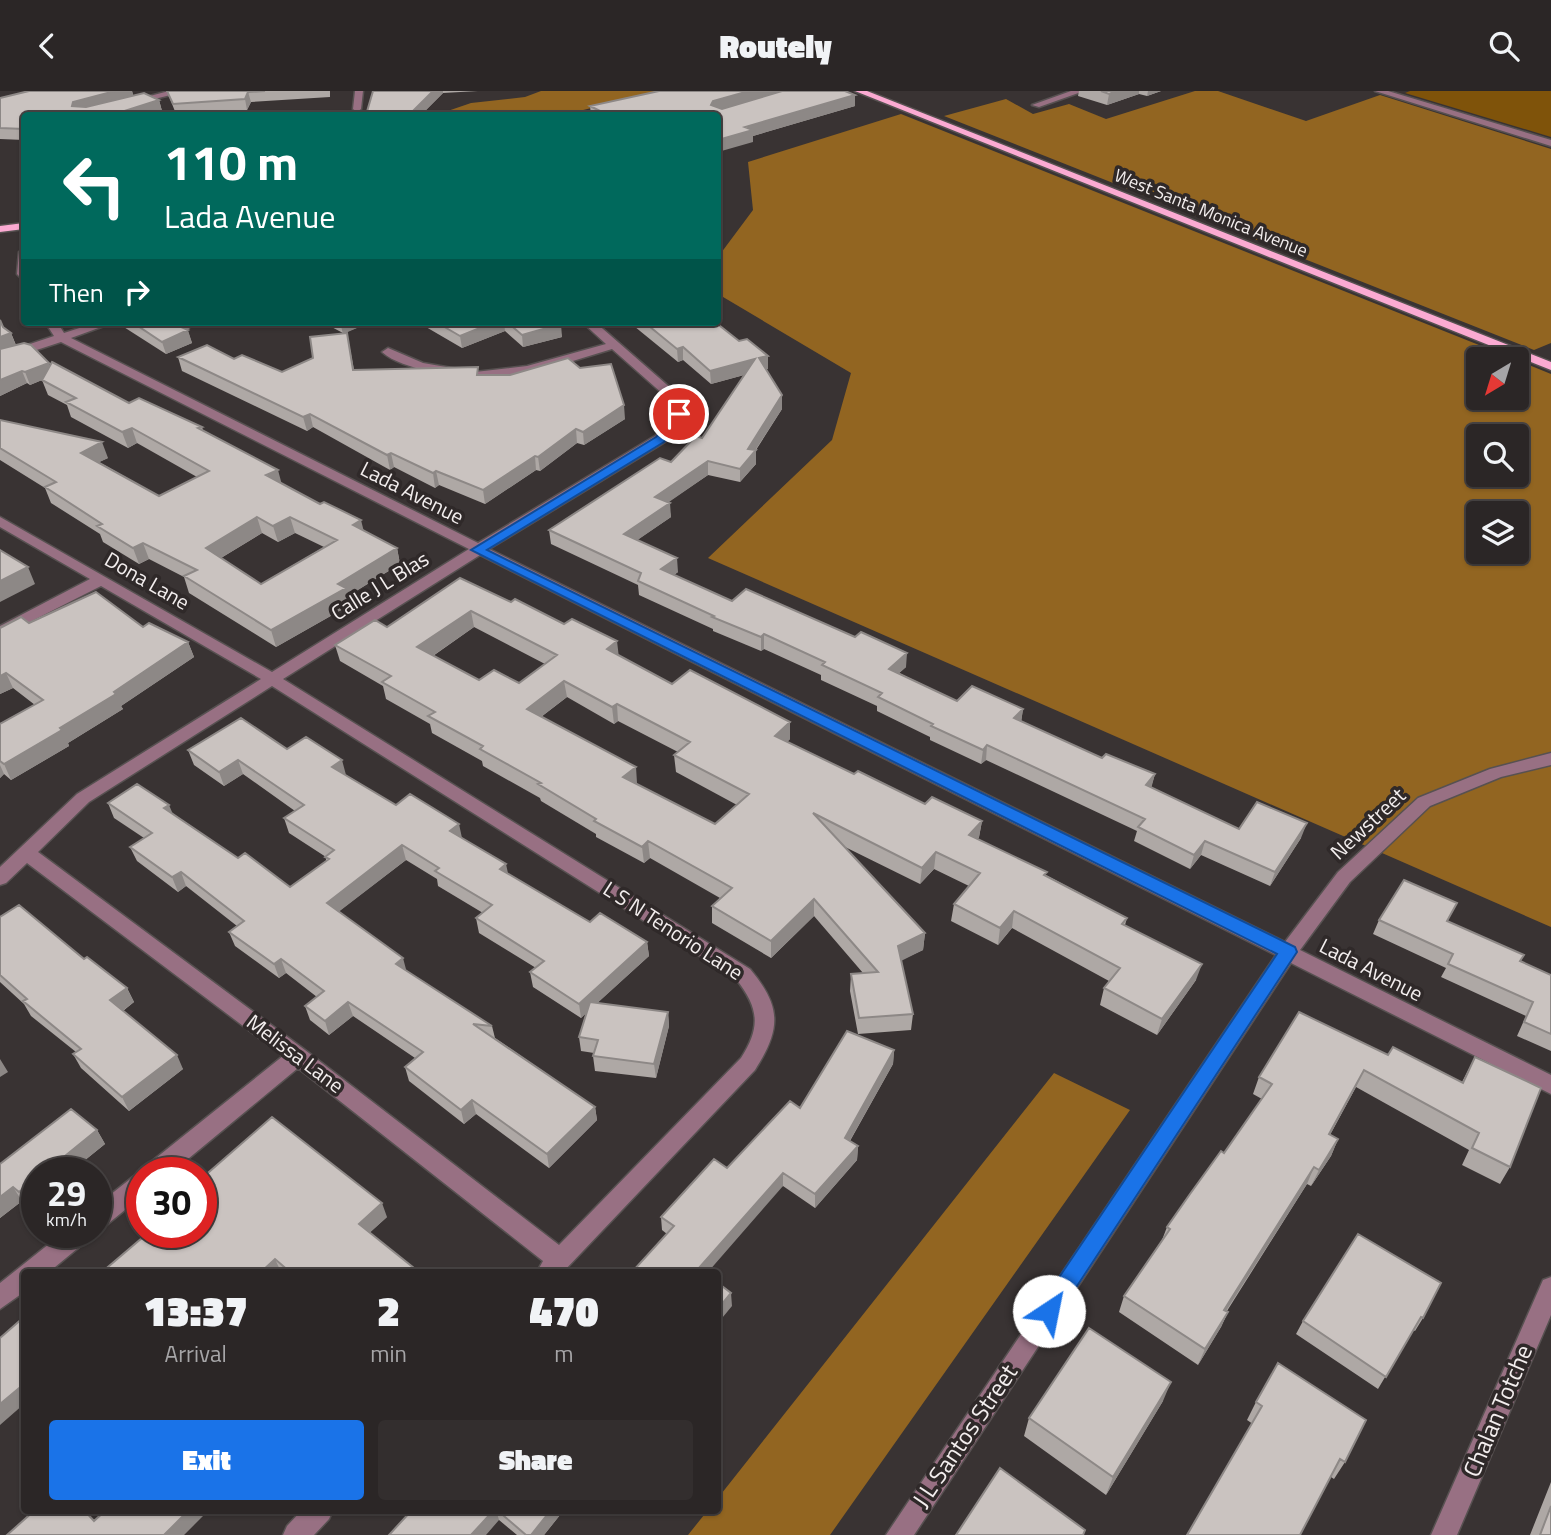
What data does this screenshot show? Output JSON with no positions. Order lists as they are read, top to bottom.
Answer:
{
  "streets": {
    "main road": ["West Santa Monica Avenue"],
    "street": [
      "Lada Avenue",
      "Dona Lane",
      "Calle J L Blas",
      "Newstreet",
      "L S N Tenorio Lane",
      "Melissa Lane",
      "Chalan Totche",
      "J L Santos Street"
    ]
  },
  "crossings": [
    ["Lada Avenue", "Calle J L Blas"],
    ["Lada Avenue", "Newstreet"],
    ["Lada Avenue", "J L Santos Street"],
    ["Dona Lane", "Calle J L Blas"],
    ["Dona Lane", "L S N Tenorio Lane"],
    ["Calle J L Blas", "L S N Tenorio Lane"],
    ["Calle J L Blas", "Melissa Lane"],
    ["Newstreet", "J L Santos Street"],
    ["L S N Tenorio Lane", "Melissa Lane"]
  ],
  "north": "bottom left",
  "page": {
    "header": "Routely",
    "turn": ["110 m", "Lada Avenue"],
    "then": "Then",
    "speed": "29 km/h",
    "limit": "30",
    "eta": [
      "13:37",
      "Arrival",
      "2",
      "min",
      "470",
      "m"
    ],
    "buttons": ["Exit", "Share"]
  }
}
